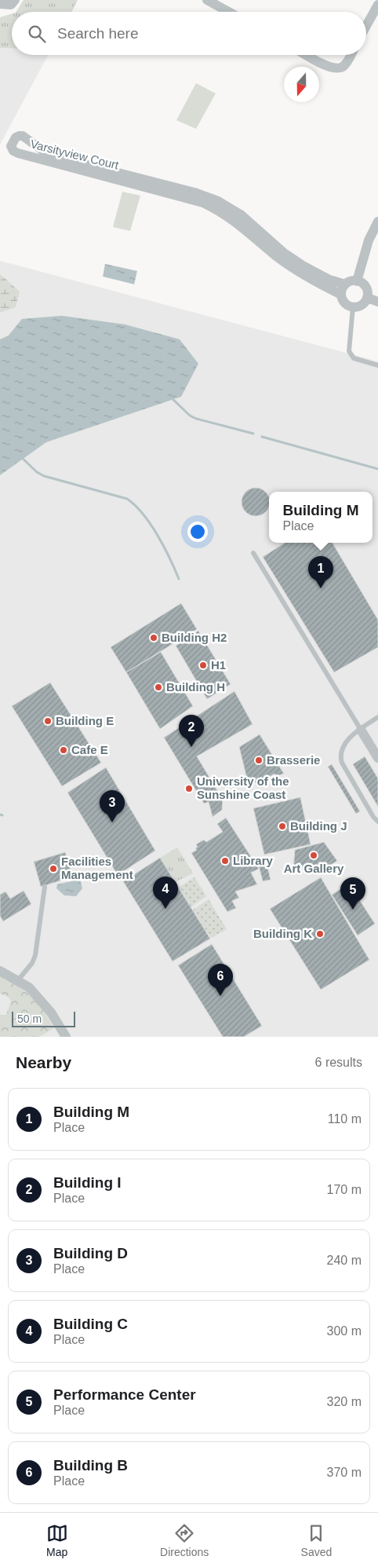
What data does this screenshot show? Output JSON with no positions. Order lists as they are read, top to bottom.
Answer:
{
  "streets": {
    "street": ["Varsityview Court"]
  },
  "places": [
    "Building H2",
    "H1",
    "Building H",
    "Building E",
    "Cafe E",
    "Brasserie",
    "University of the Sunshine Coast",
    "Building J",
    "Art Gallery",
    "Library",
    "Facilities Management",
    "Building K"
  ],
  "scale_bar": "50 m",
  "north": "bottom",
  "page": {
    "search": "Search here",
    "popup": ["Building M", "Place"],
    "pins": [
      "1",
      "2",
      "3",
      "4",
      "5",
      "6"
    ],
    "scale": "50 m",
    "heading": ["Nearby", "6 results"],
    "list": [
      {
        "mark": "1",
        "name": "Building M",
        "note": "Place",
        "value": "110 m"
      },
      {
        "mark": "2",
        "name": "Building I",
        "note": "Place",
        "value": "170 m"
      },
      {
        "mark": "3",
        "name": "Building D",
        "note": "Place",
        "value": "240 m"
      },
      {
        "mark": "4",
        "name": "Building C",
        "note": "Place",
        "value": "300 m"
      },
      {
        "mark": "5",
        "name": "Performance Center",
        "note": "Place",
        "value": "320 m"
      },
      {
        "mark": "6",
        "name": "Building B",
        "note": "Place",
        "value": "370 m"
      }
    ],
    "nav": ["Map", "Directions", "Saved"]
  }
}
